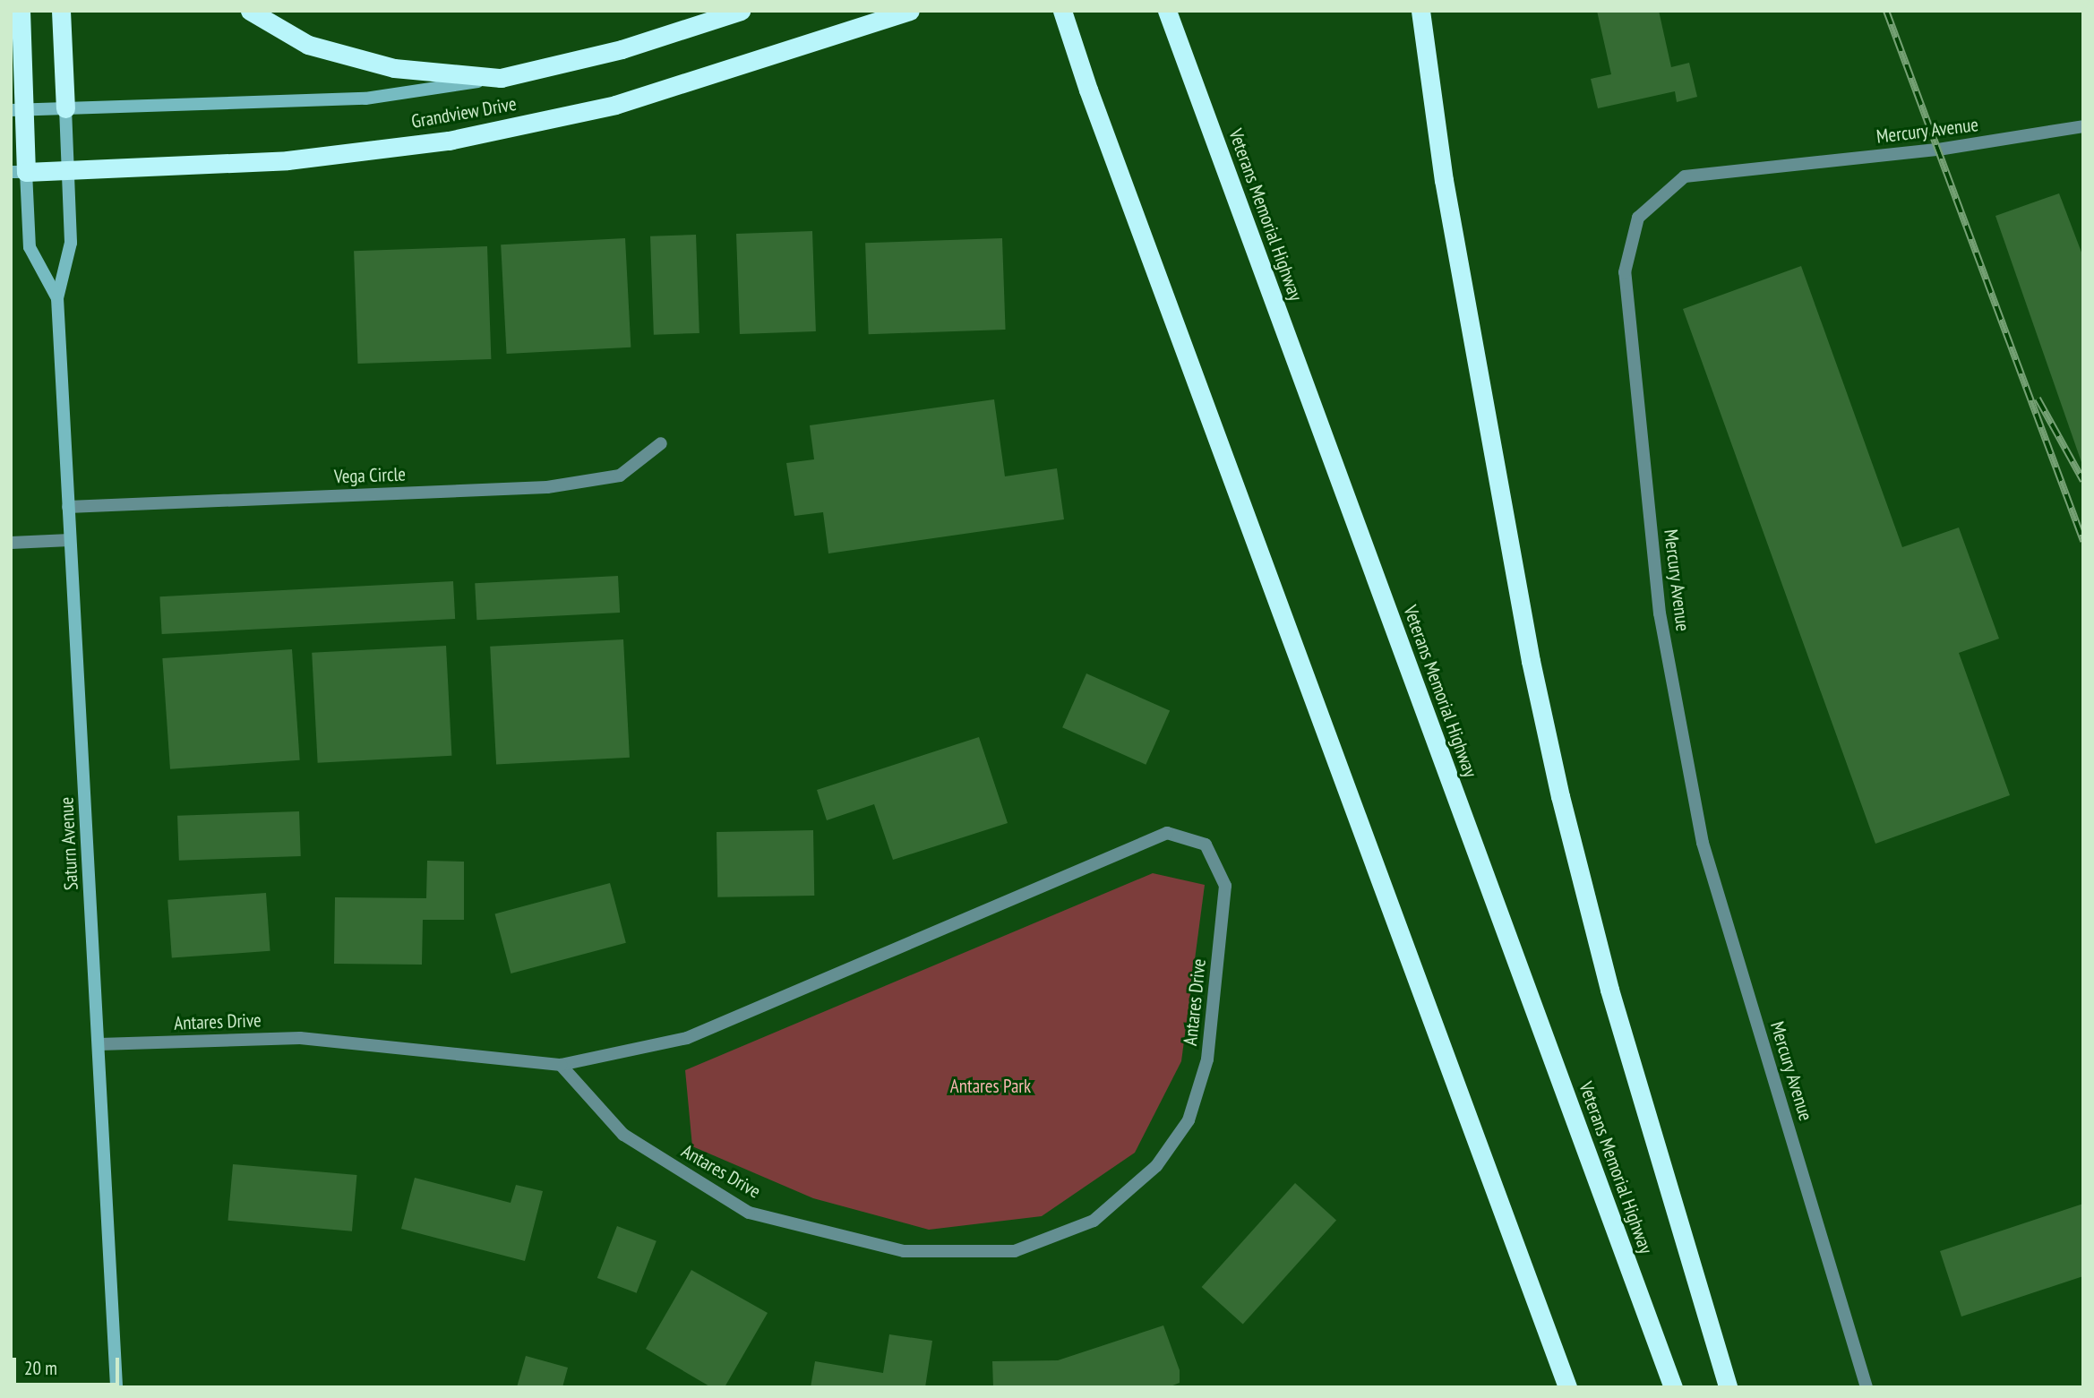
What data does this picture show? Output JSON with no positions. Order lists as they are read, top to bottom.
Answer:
{
  "streets": {
    "highway": ["Grandview Drive", "Veterans Memorial Highway"],
    "street": [
      "Mercury Avenue",
      "Vega Circle",
      "Saturn Avenue",
      "Antares Drive"
    ]
  },
  "crossings": [
    ["Grandview Drive", "Saturn Avenue"],
    ["Vega Circle", "Saturn Avenue"],
    ["Saturn Avenue", "Antares Drive"]
  ],
  "parks": ["Antares Park"],
  "scale_bar": "20 m"
}
